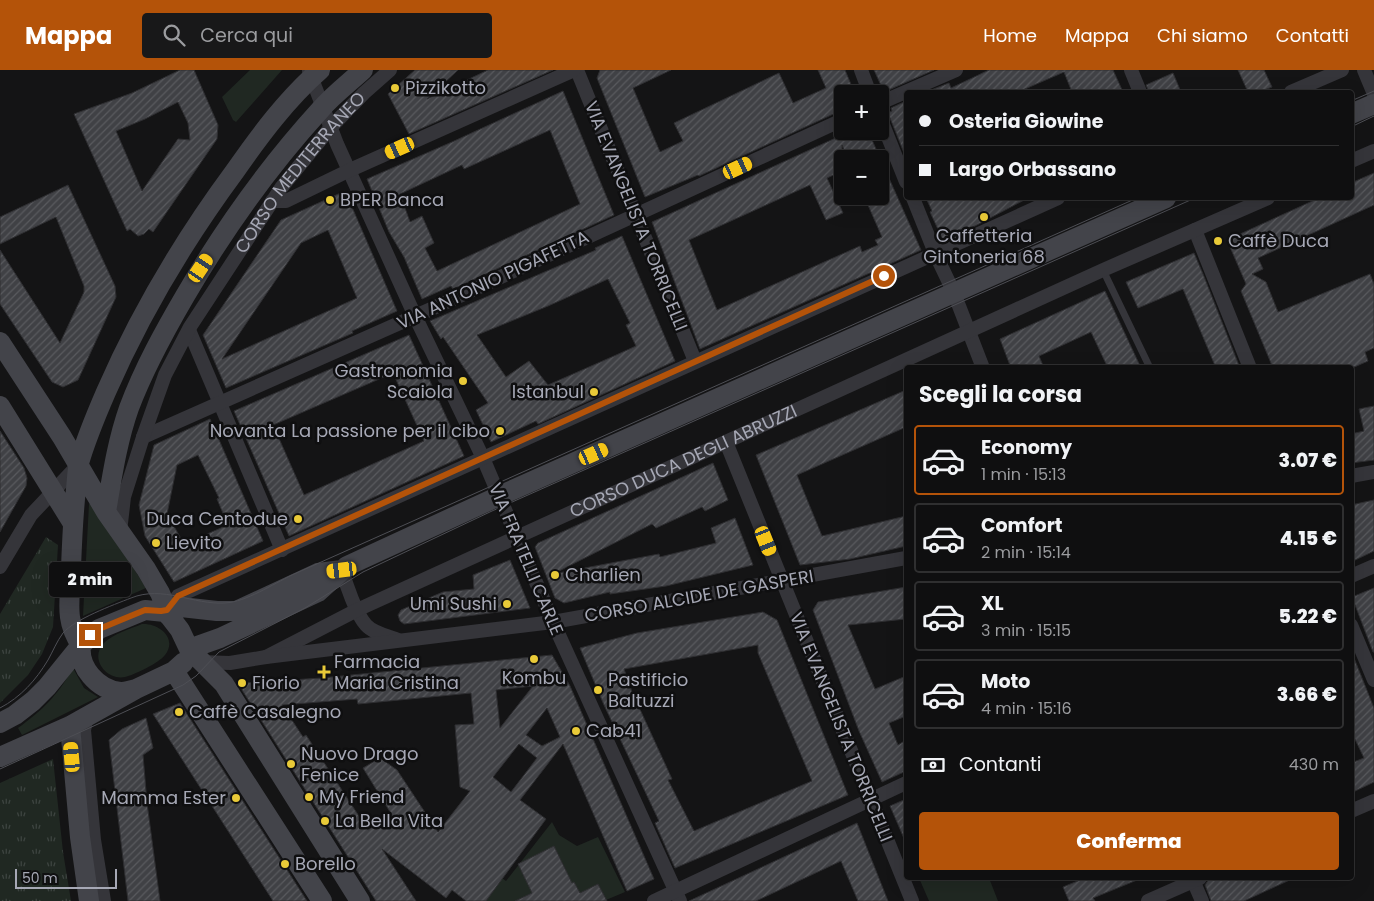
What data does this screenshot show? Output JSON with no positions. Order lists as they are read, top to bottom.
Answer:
{
  "streets": {
    "main road": ["CORSO MEDITERRANEO"],
    "street": [
      "VIA EVANGELISTA TORRICELLI",
      "VIA ANTONIO PIGAFETTA",
      "CORSO DUCA DEGLI ABRUZZI",
      "VIA FRATELLI CARLE",
      "CORSO ALCIDE DE GASPERI"
    ]
  },
  "crossings": [
    ["CORSO MEDITERRANEO", "VIA ANTONIO PIGAFETTA"],
    ["CORSO MEDITERRANEO", "VIA FRATELLI CARLE"],
    ["VIA EVANGELISTA TORRICELLI", "VIA ANTONIO PIGAFETTA"],
    ["VIA EVANGELISTA TORRICELLI", "CORSO DUCA DEGLI ABRUZZI"],
    ["VIA EVANGELISTA TORRICELLI", "CORSO ALCIDE DE GASPERI"],
    ["VIA ANTONIO PIGAFETTA", "VIA FRATELLI CARLE"],
    ["CORSO DUCA DEGLI ABRUZZI", "VIA FRATELLI CARLE"],
    ["CORSO DUCA DEGLI ABRUZZI", "CORSO ALCIDE DE GASPERI"],
    ["VIA FRATELLI CARLE", "CORSO ALCIDE DE GASPERI"]
  ],
  "places": {
    "other": [
      "Pizzikotto",
      "BPER Banca",
      "Caffetteria Gintoneria 68",
      "Caffè Duca",
      "Gastronomia Scaiola",
      "Istanbul",
      "Novanta La passione per il cibo",
      "Duca Centodue",
      "Lievito",
      "Charlien",
      "Umi Sushi",
      "Kombu",
      "Fiorio",
      "Pastificio Baltuzzi",
      "Caffè Casalegno",
      "Cab41",
      "Nuovo Drago Fenice",
      "My Friend",
      "Mamma Ester",
      "La Bella Vita",
      "Borello"
    ],
    "health": ["Farmacia Maria Cristina"]
  },
  "scale_bar": "50 m",
  "page": {
    "header": "Mappa",
    "search": "Cerca qui",
    "nav": [
      "Home",
      "Mappa",
      "Chi siamo",
      "Contatti"
    ],
    "map_buttons": ["+", "−"],
    "banner": ["Osteria Giowine", "Largo Orbassano"],
    "heading": "Scegli la corsa",
    "list": [
      {
        "name": "Economy",
        "note": "1 min · 15:13",
        "value": "3.07 €"
      },
      {
        "name": "Comfort",
        "note": "2 min · 15:14",
        "value": "4.15 €"
      },
      {
        "name": "XL",
        "note": "3 min · 15:15",
        "value": "5.22 €"
      },
      {
        "name": "Moto",
        "note": "4 min · 15:16",
        "value": "3.66 €"
      }
    ],
    "bubble": "2 min",
    "pay": ["Contanti", "430 m"],
    "buttons": "Conferma",
    "scale": "50 m"
  }
}
